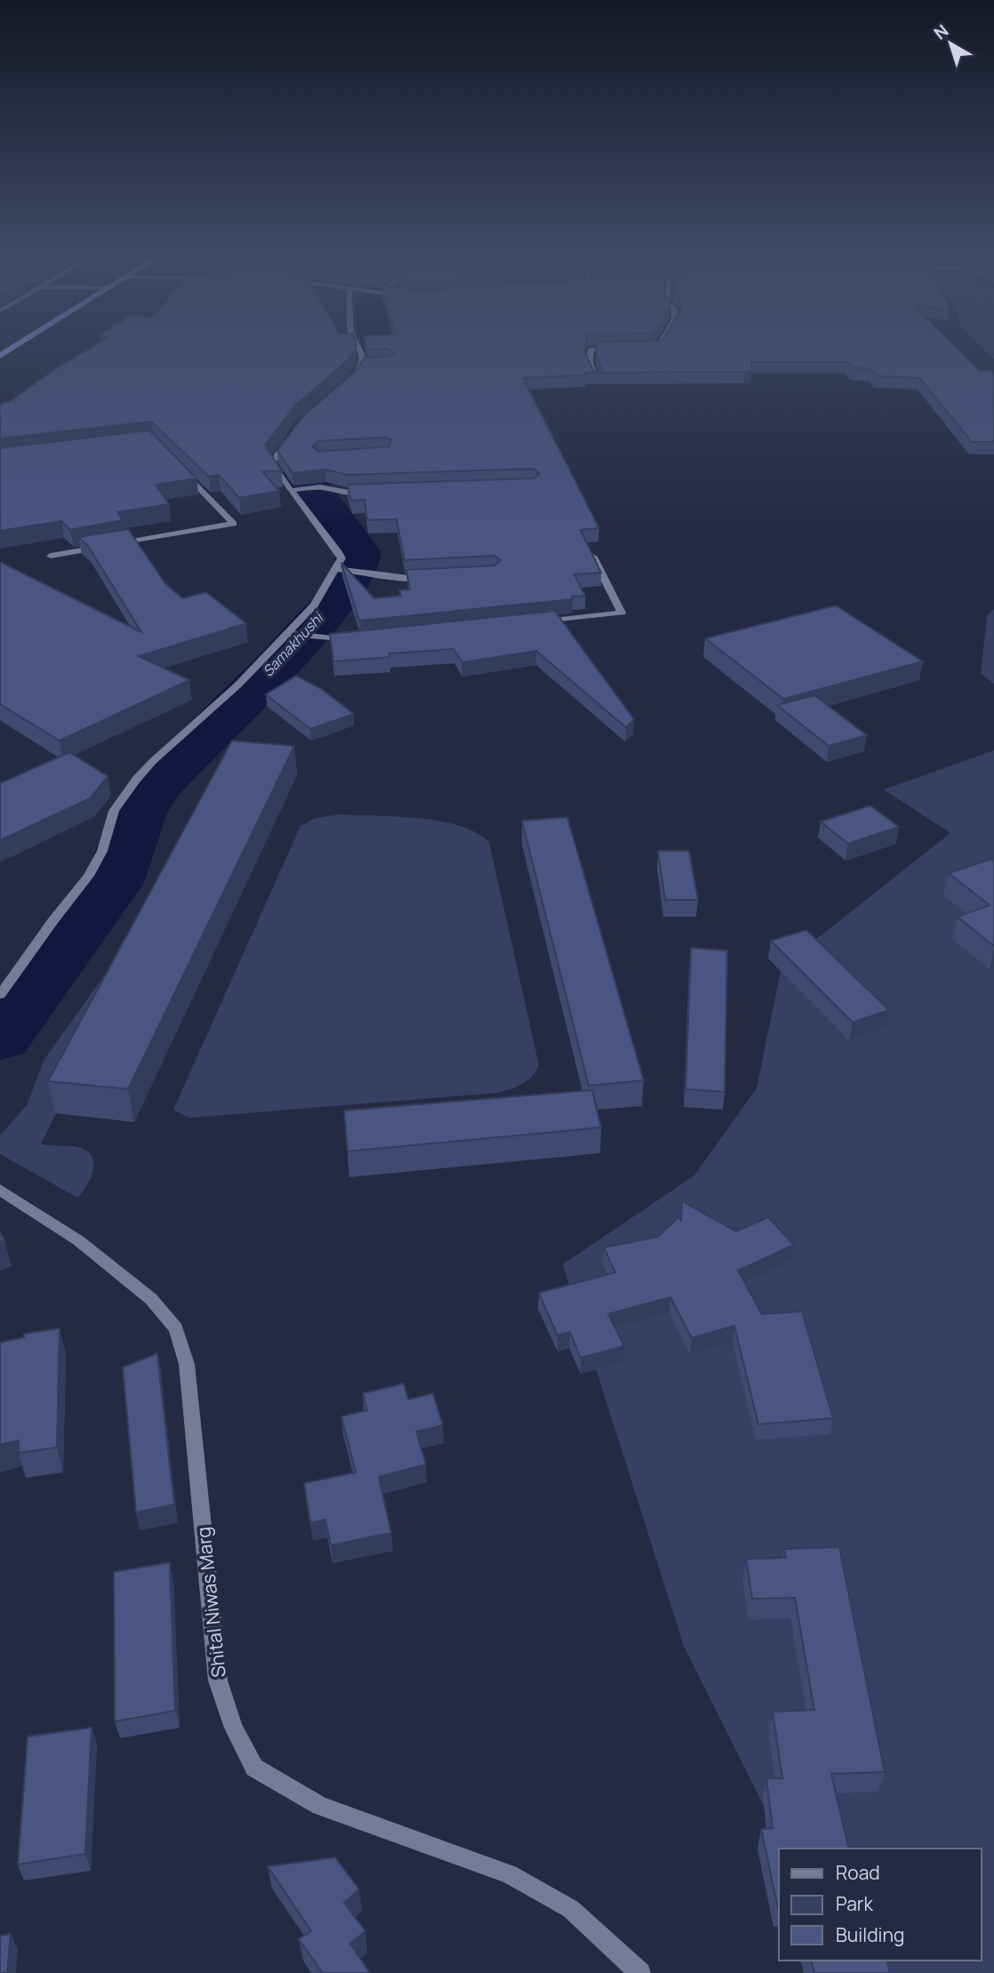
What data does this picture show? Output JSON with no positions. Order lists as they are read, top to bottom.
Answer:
{
  "streets": {
    "street": ["Shital Niwas Marg"]
  },
  "water": ["Samakhushi"],
  "legend": ["Road", "Park", "Building"],
  "north": "top left"
}
